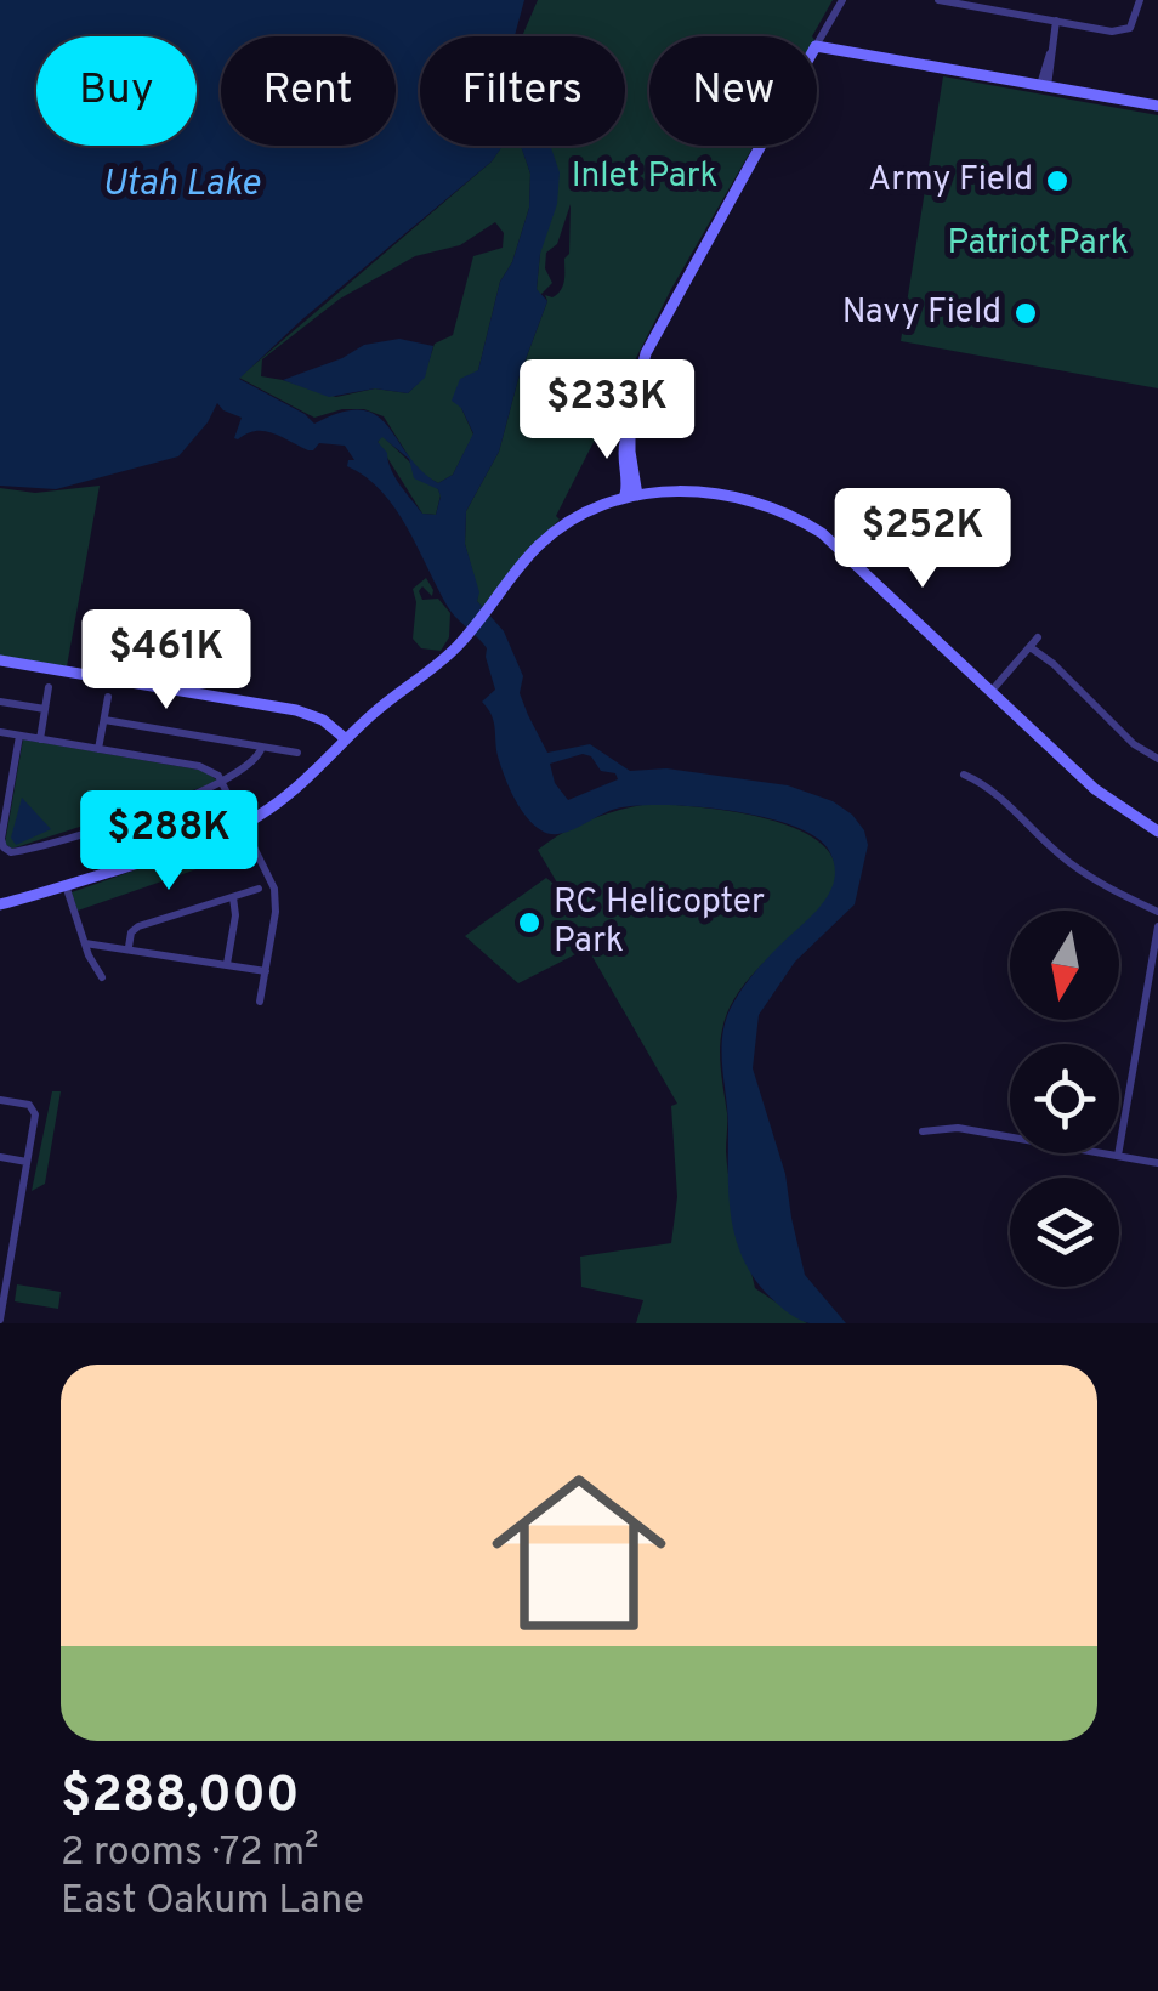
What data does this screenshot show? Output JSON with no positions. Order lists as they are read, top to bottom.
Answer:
{
  "water": ["Utah Lake"],
  "parks": ["Inlet Park", "Patriot Park"],
  "places": ["Army Field", "Navy Field", "RC Helicopter Park"],
  "north": "bottom",
  "page": {
    "chip": [
      "Buy",
      "Rent",
      "Filters",
      "New"
    ],
    "price": [
      "$233K",
      "$252K",
      "$461K",
      "$288K"
    ],
    "list": [
      {
        "name": "$288,000",
        "note": "2 rooms · 72 m² · East Oakum Lane"
      }
    ]
  }
}
